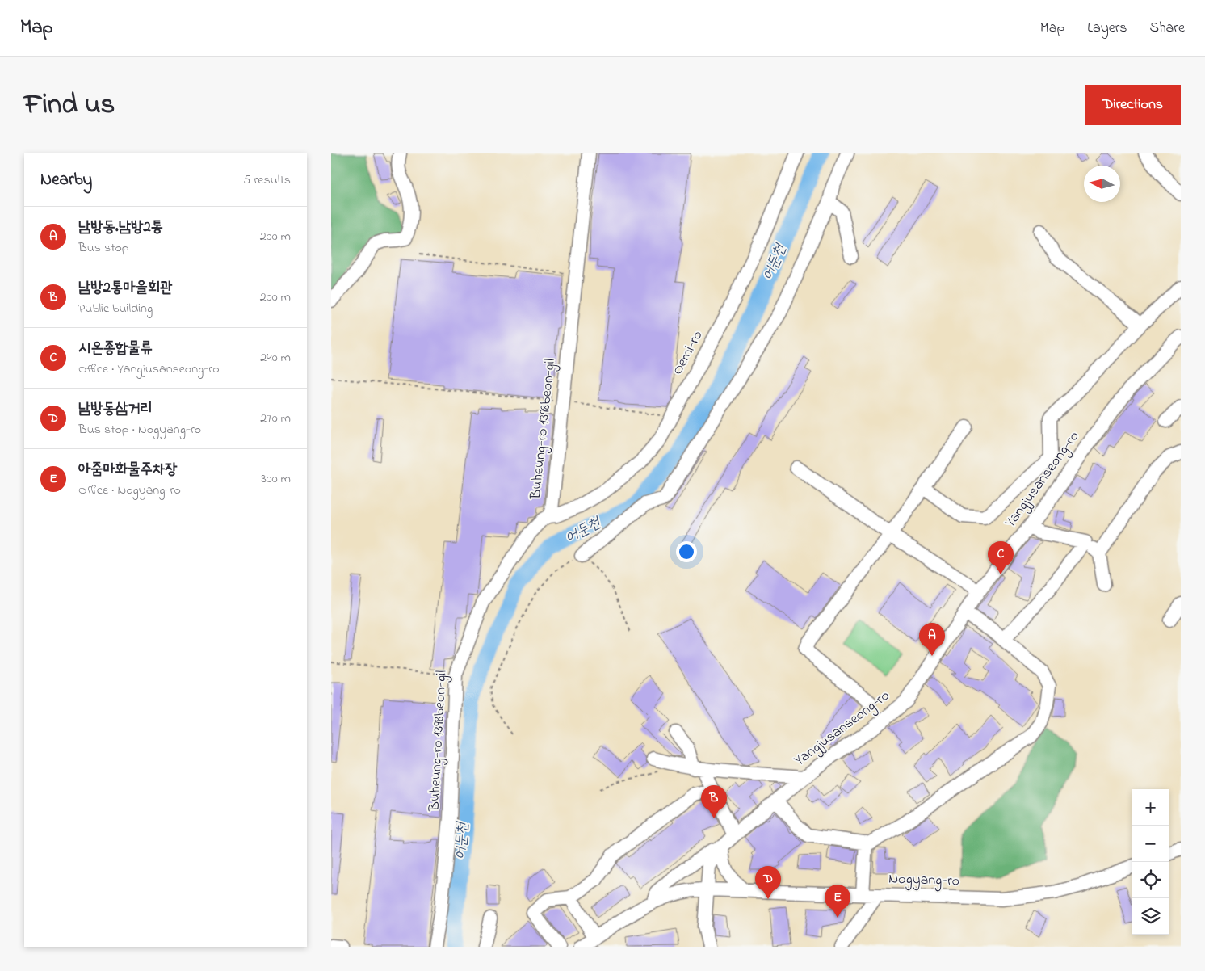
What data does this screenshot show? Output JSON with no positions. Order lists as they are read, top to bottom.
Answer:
{
  "streets": {
    "street": [
      "Oemi-ro",
      "Buheung-ro 1398beon-gil",
      "Yangjusanseong-ro",
      "Nogyang-ro"
    ]
  },
  "crossings": [
    ["Oemi-ro", "Buheung-ro 1398beon-gil"],
    ["Yangjusanseong-ro", "Nogyang-ro"]
  ],
  "water": ["어둔천"],
  "north": "left",
  "page": {
    "header": "Map",
    "nav": ["Map", "Layers", "Share"],
    "title": "Find us",
    "buttons": "Directions",
    "heading": ["Nearby", "5 results"],
    "list": [
      {
        "mark": "A",
        "name": "남방동.남방2통",
        "note": "Bus stop",
        "value": "200 m"
      },
      {
        "mark": "B",
        "name": "남방2통마을회관",
        "note": "Public building",
        "value": "200 m"
      },
      {
        "mark": "C",
        "name": "시온종합물류",
        "note": "Office · Yangjusanseong-ro",
        "value": "240 m"
      },
      {
        "mark": "D",
        "name": "남방동삼거리",
        "note": "Bus stop · Nogyang-ro",
        "value": "270 m"
      },
      {
        "mark": "E",
        "name": "아줌마화물주차장",
        "note": "Office · Nogyang-ro",
        "value": "300 m"
      }
    ],
    "pins": [
      "C",
      "A",
      "B",
      "D",
      "E"
    ],
    "map_buttons": ["+", "−"]
  }
}
